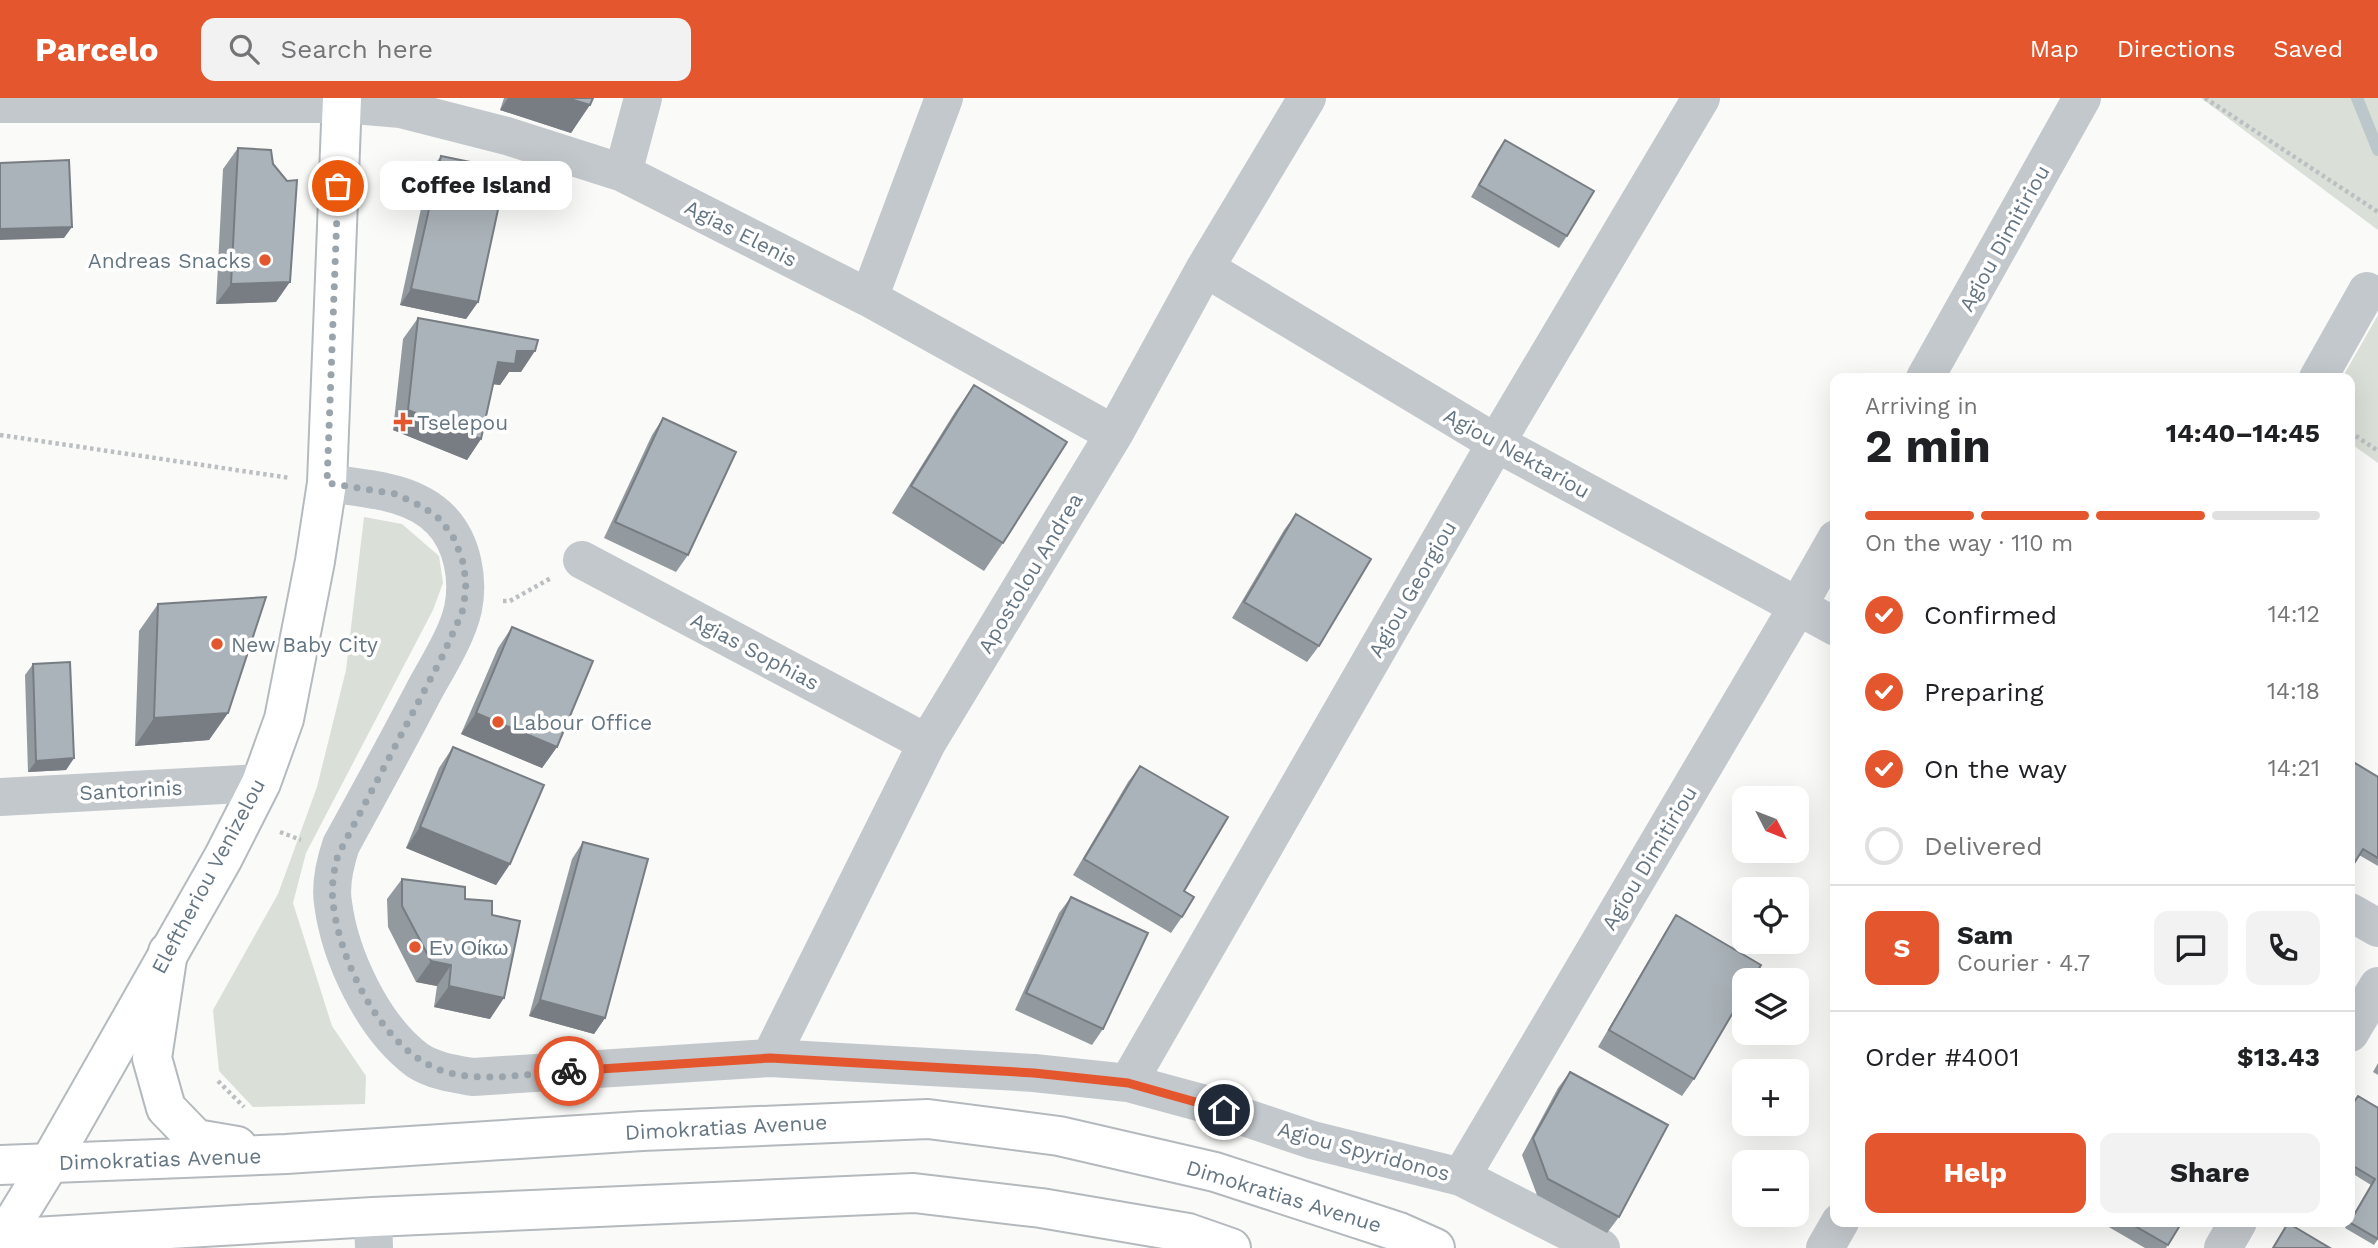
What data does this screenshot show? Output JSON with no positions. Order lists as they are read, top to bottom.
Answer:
{
  "streets": {
    "main road": ["Eleftheriou Venizelou", "Dimokratias Avenue"],
    "street": [
      "Agias Elenis",
      "Agiou Dimitiriou",
      "Agiou Nektariou",
      "Apostolou Andrea",
      "Agiou Georgiou",
      "Agias Sophias",
      "Santorinis",
      "Agiou Spyridonos"
    ]
  },
  "crossings": [
    ["Agias Elenis", "Apostolou Andrea"],
    ["Agias Elenis", "Eleftheriou Venizelou"],
    ["Agiou Dimitiriou", "Agiou Nektariou"],
    ["Agiou Dimitiriou", "Agiou Spyridonos"],
    ["Agiou Nektariou", "Apostolou Andrea"],
    ["Agiou Nektariou", "Agiou Georgiou"],
    ["Apostolou Andrea", "Agias Sophias"],
    ["Apostolou Andrea", "Agiou Spyridonos"],
    ["Agiou Georgiou", "Agiou Spyridonos"],
    ["Santorinis", "Eleftheriou Venizelou"],
    ["Eleftheriou Venizelou", "Dimokratias Avenue"],
    ["Eleftheriou Venizelou", "Agiou Spyridonos"]
  ],
  "places": {
    "other": [
      "Coffee Island",
      "Andreas Snacks",
      "New Baby City",
      "Labour Office",
      "Εν Οίκω"
    ],
    "health": ["Tselepou"]
  },
  "north": "bottom right",
  "page": {
    "header": "Parcelo",
    "search": "Search here",
    "nav": ["Map", "Directions", "Saved"],
    "bubble": "Coffee Island",
    "heading": ["2 min", "Arriving in", "14:40–14:45"],
    "panel": [
      "Sam",
      "Courier · 4.7",
      "Order #4001",
      "$13.43"
    ],
    "bar": "On the way · 110 m",
    "list": [
      ["Confirmed", "14:12"],
      ["Preparing", "14:18"],
      ["On the way", "14:21"],
      "Delivered"
    ],
    "map_buttons": ["+", "−"],
    "round": "S",
    "buttons": ["Help", "Share"]
  }
}
